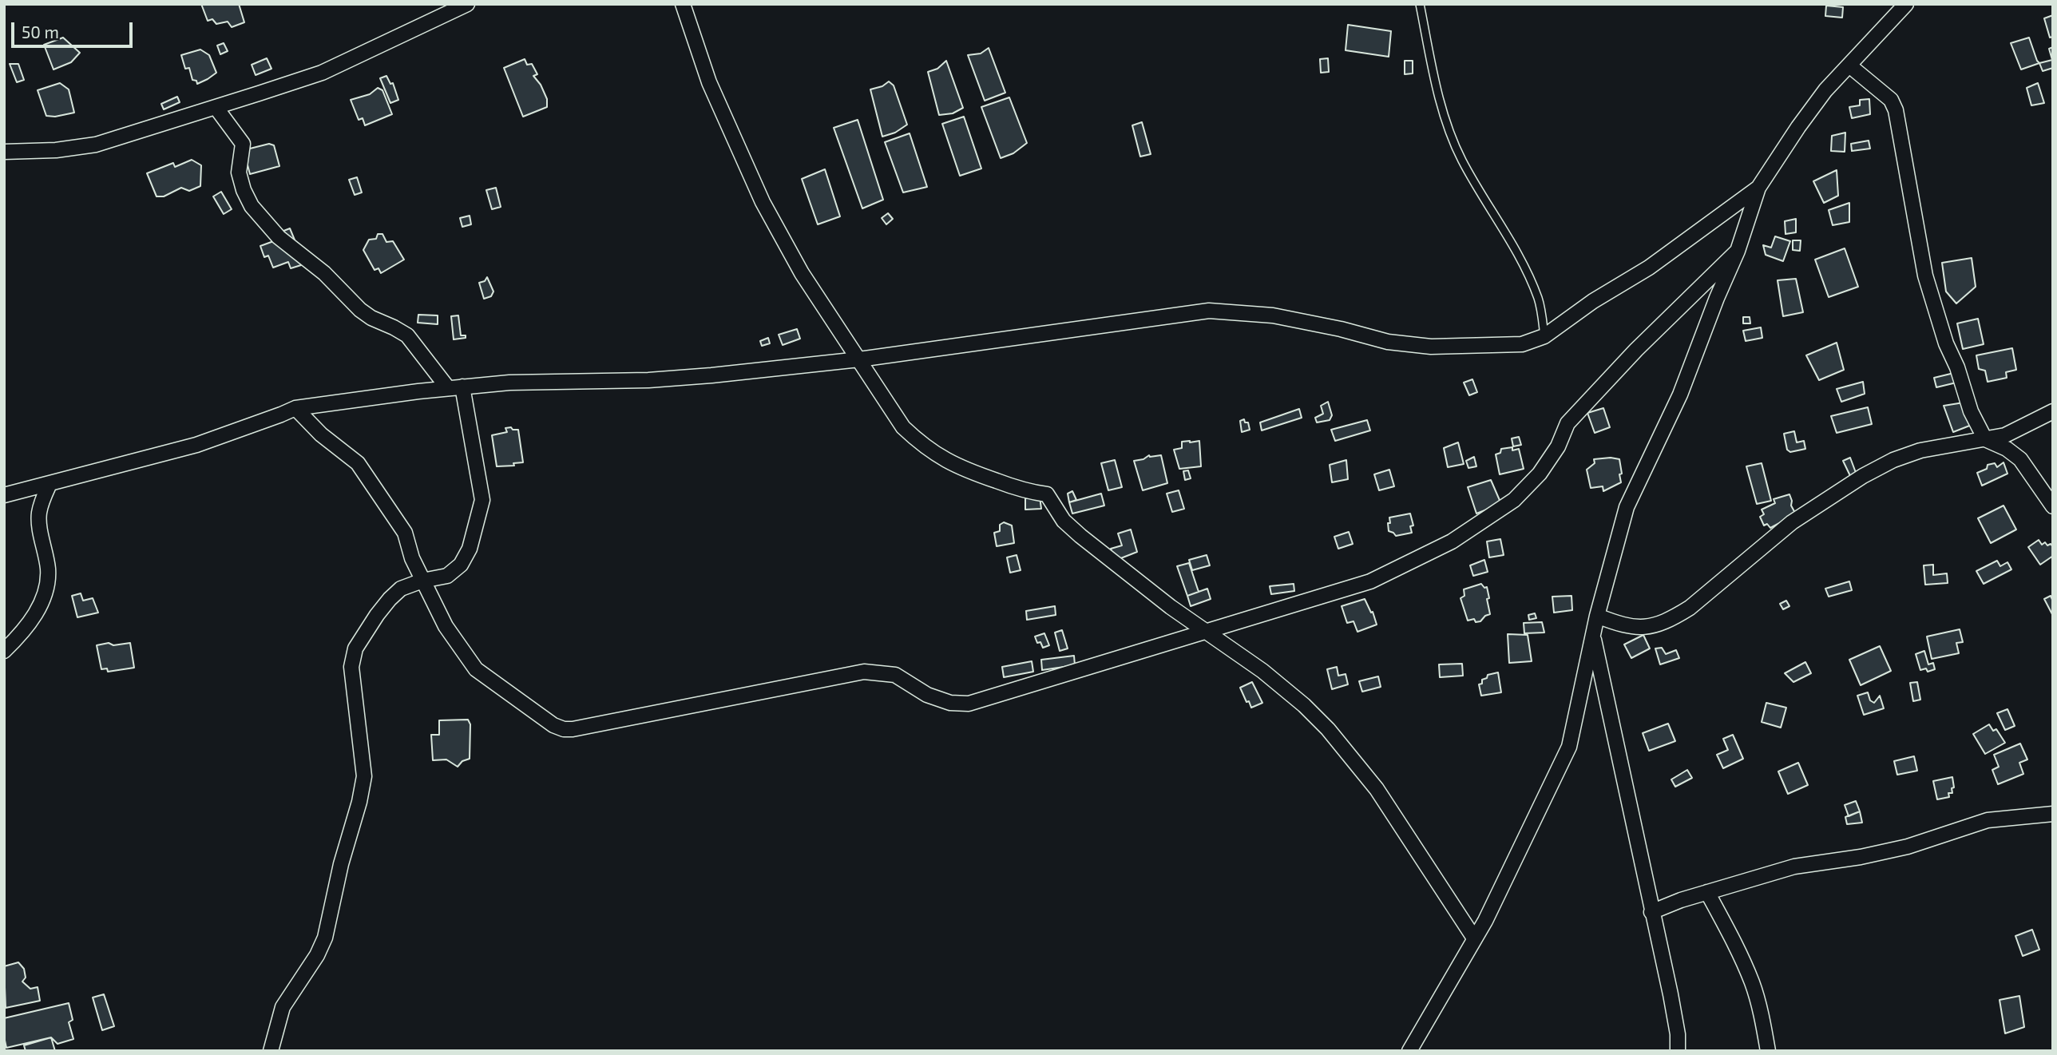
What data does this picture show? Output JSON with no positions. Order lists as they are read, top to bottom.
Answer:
{
  "scale_bar": "50 m"
}
